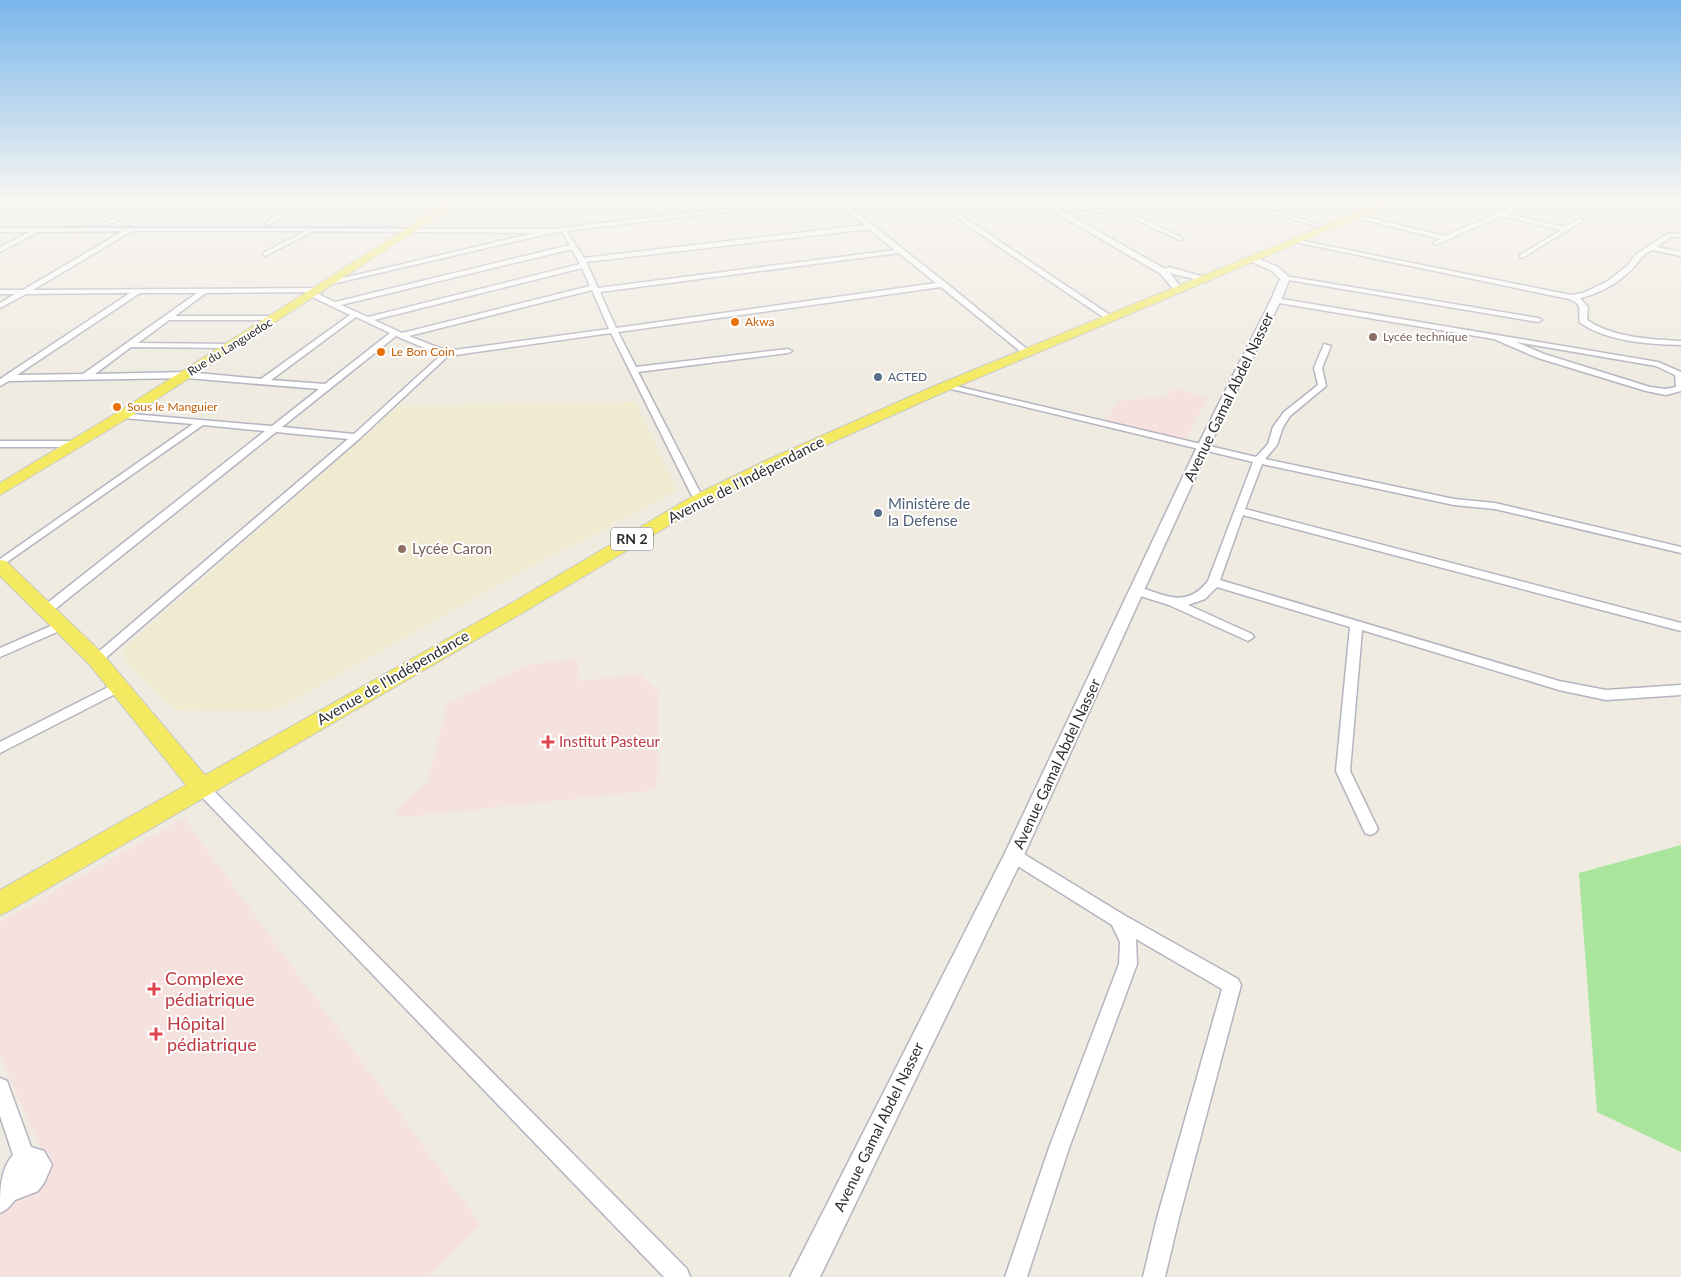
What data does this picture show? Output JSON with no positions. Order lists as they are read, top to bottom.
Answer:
{
  "streets": {
    "main road": ["Rue du Languedoc", "Avenue de l'Indépendance", "RN 2"],
    "street": ["Avenue Gamal Abdel Nasser"]
  },
  "places": {
    "other": [
      "Akwa",
      "Lycée technique",
      "Le Bon Coin",
      "ACTED",
      "Sous le Manguier",
      "Ministère de la Defense",
      "Lycée Caron"
    ],
    "health": ["Institut Pasteur", "Complexe pédiatrique", "Hôpital pédiatrique"]
  }
}
